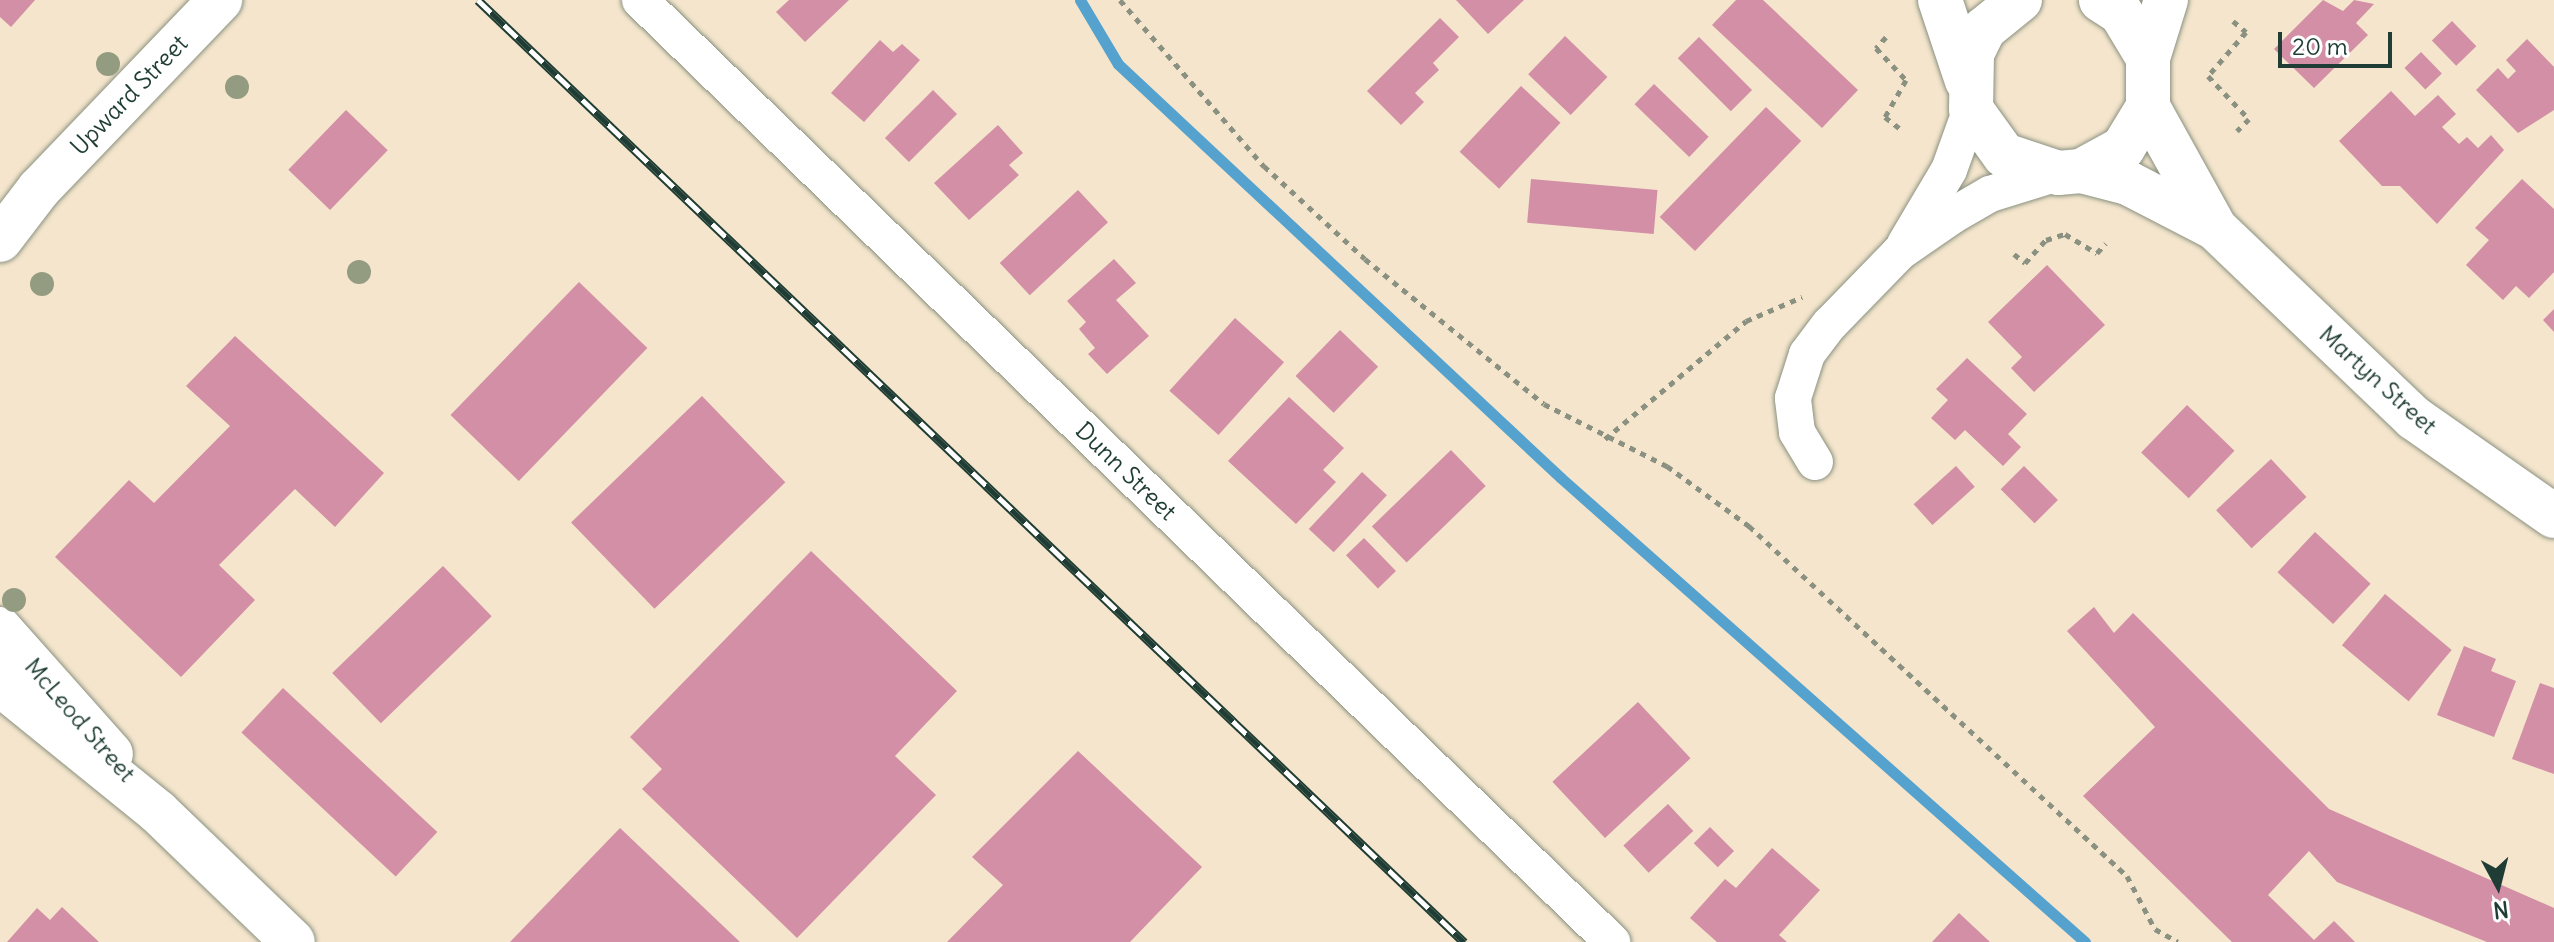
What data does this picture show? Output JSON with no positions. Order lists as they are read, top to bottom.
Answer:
{
  "streets": {
    "street": [
      "Upward Street",
      "Martyn Street",
      "Dunn Street",
      "McLeod Street"
    ]
  },
  "scale_bar": "20 m",
  "north": "bottom"
}
